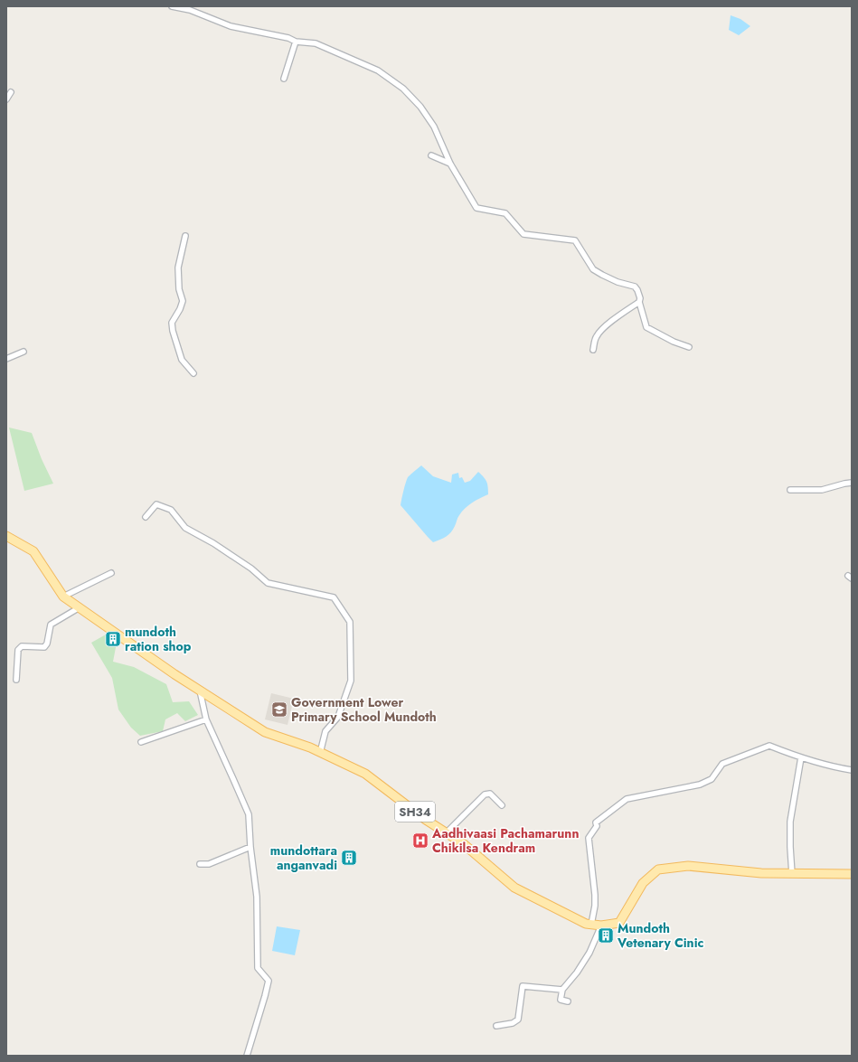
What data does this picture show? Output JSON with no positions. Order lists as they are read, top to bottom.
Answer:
{
  "streets": {
    "main road": ["SH34"]
  },
  "places": {
    "building": ["mundoth ration shop", "mundottara anganvadi", "Mundoth Vetenary Cinic"],
    "school or university": ["Government Lower Primary School Mundoth"],
    "hospital": ["Aadhivaasi Pachamarunn Chikilsa Kendram"]
  }
}
